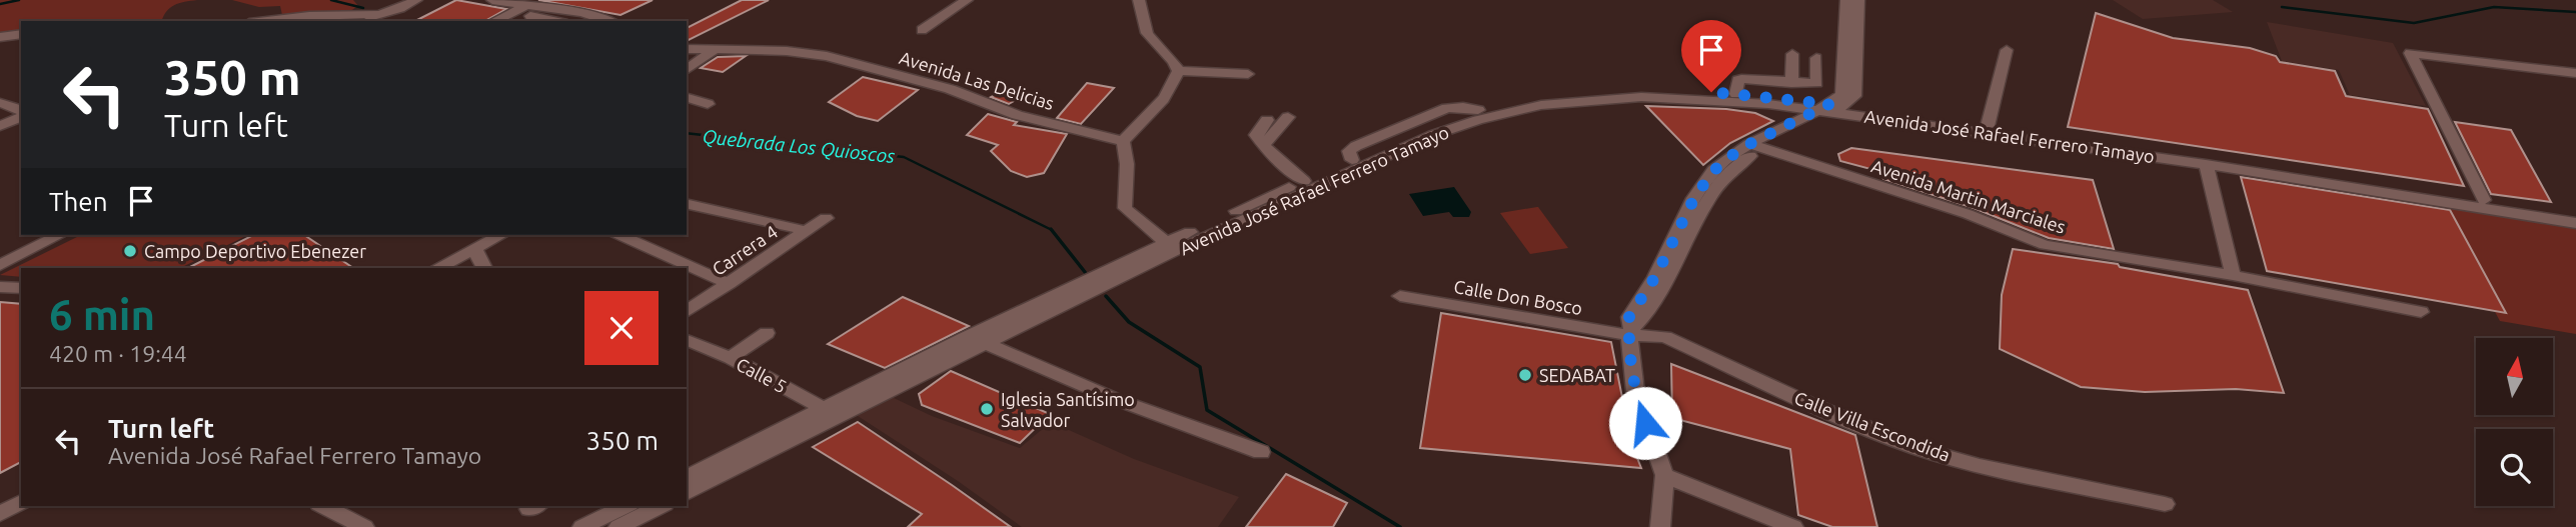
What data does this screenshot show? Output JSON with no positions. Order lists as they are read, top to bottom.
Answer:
{
  "streets": {
    "street": [
      "Avenida Las Delicias",
      "Avenida José Rafael Ferrero Tamayo",
      "Avenida Martin Marciales",
      "Carrera 4",
      "Calle Don Bosco",
      "Calle 5",
      "Calle Villa Escondida"
    ]
  },
  "crossings": [
    ["Avenida José Rafael Ferrero Tamayo", "Calle 5"],
    ["Calle Don Bosco", "Calle Villa Escondida"]
  ],
  "water": ["Quebrada Los Quioscos"],
  "places": ["Campo Deportivo Ebenezer", "SEDABAT", "Iglesia Santísimo Salvador"],
  "north": "top",
  "page": {
    "turn": ["350 m", "Turn left"],
    "then": "Then",
    "heading": ["6 min", "420 m · 19:44"],
    "list": [
      {
        "name": "Turn left",
        "note": "Avenida José Rafael Ferrero Tamayo",
        "value": "350 m"
      }
    ]
  }
}
